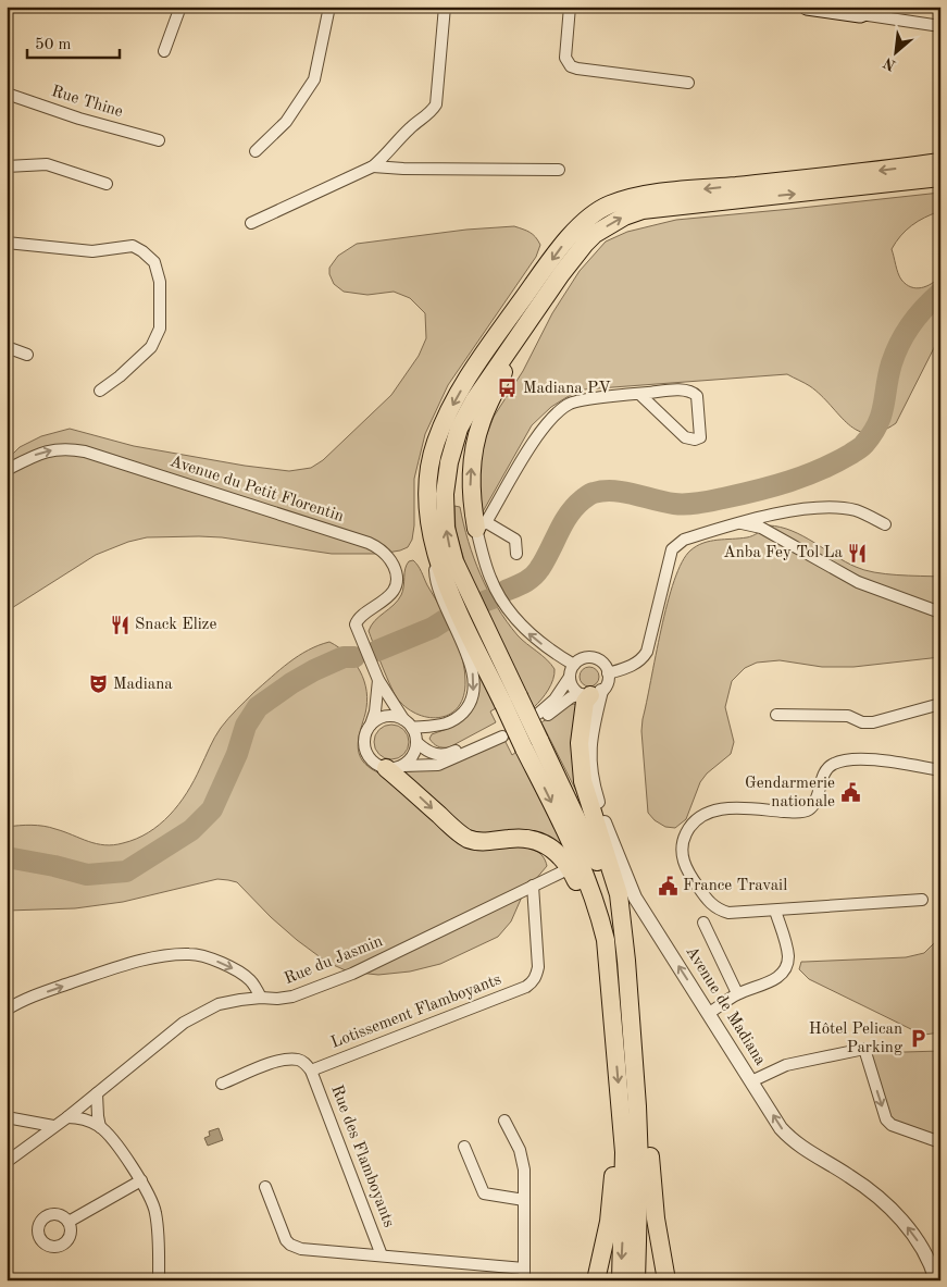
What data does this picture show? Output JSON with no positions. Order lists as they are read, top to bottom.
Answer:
{
  "streets": {
    "street": [
      "Rue Thine",
      "Avenue du Petit Florentin",
      "Rue du Jasmin",
      "Avenue de Madiana",
      "Lotissement Flamboyants",
      "Rue des Flamboyants"
    ]
  },
  "crossings": [
    ["Rue du Jasmin", "Lotissement Flamboyants"],
    ["Lotissement Flamboyants", "Rue des Flamboyants"]
  ],
  "one_way": ["Avenue de Madiana"],
  "places": {
    "bus stop": ["Madiana PV"],
    "restaurant": ["Anba Fey Tol La", "Snack Elize"],
    "theatre": ["Madiana"],
    "public building": ["Gendarmerie nationale", "France Travail"],
    "parking": ["Hôtel Pelican Parking"]
  },
  "scale_bar": "50 m",
  "north": "bottom left"
}
